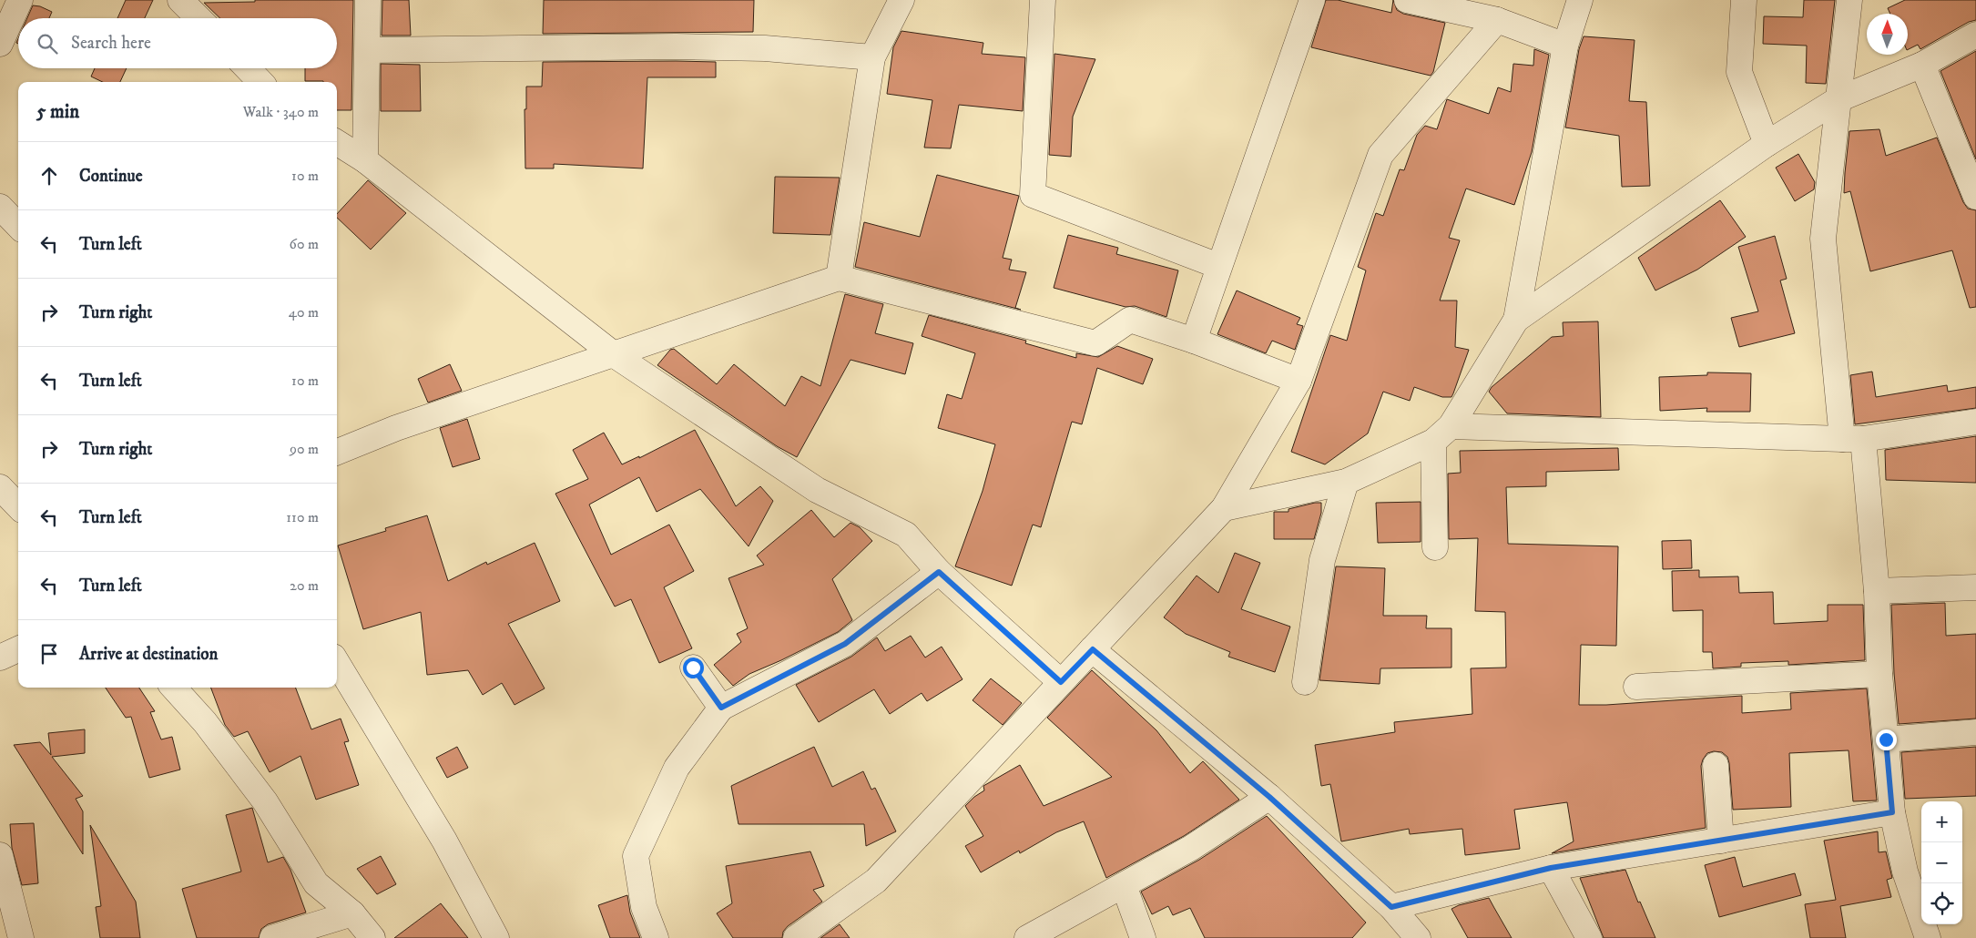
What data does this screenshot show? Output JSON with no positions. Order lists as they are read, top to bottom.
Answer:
{
  "north": "top",
  "page": {
    "search": "Search here",
    "heading": ["5 min", "Walk · 340 m"],
    "list": [
      ["Continue", "10 m"],
      ["Turn left", "60 m"],
      ["Turn right", "40 m"],
      ["Turn left", "10 m"],
      ["Turn right", "90 m"],
      ["Turn left", "110 m"],
      ["Turn left", "20 m"],
      "Arrive at destination"
    ],
    "map_buttons": ["+", "−"]
  }
}
